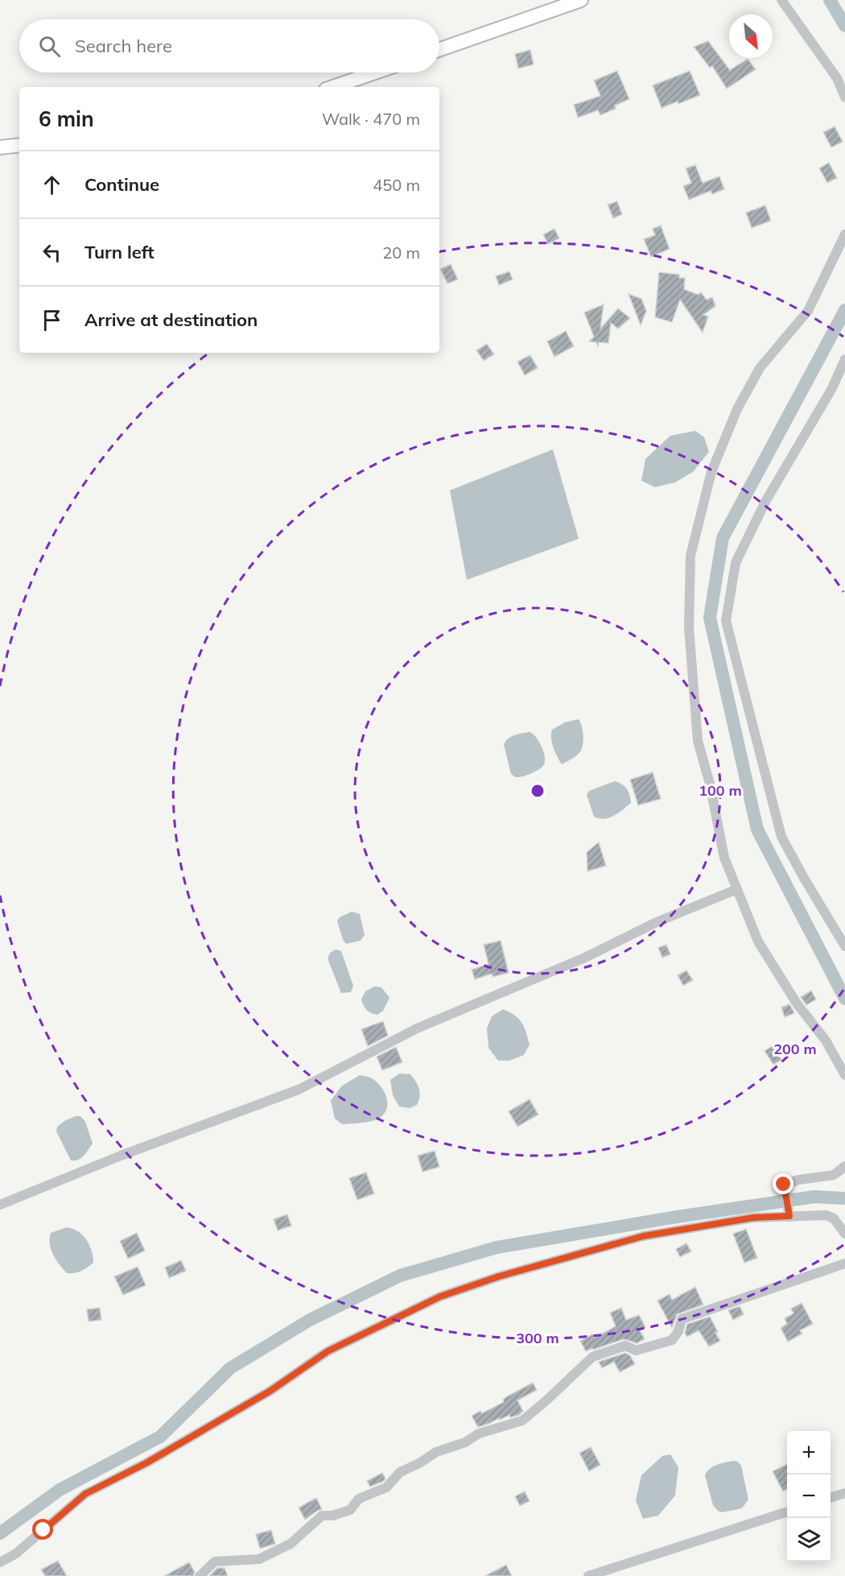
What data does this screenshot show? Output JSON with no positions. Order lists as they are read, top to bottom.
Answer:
{
  "north": "bottom right",
  "page": {
    "search": "Search here",
    "heading": ["6 min", "Walk · 470 m"],
    "list": [
      ["Continue", "450 m"],
      ["Turn left", "20 m"],
      "Arrive at destination"
    ],
    "map_buttons": ["+", "−"]
  },
  "rings": ["100 m", "200 m", "300 m"]
}
